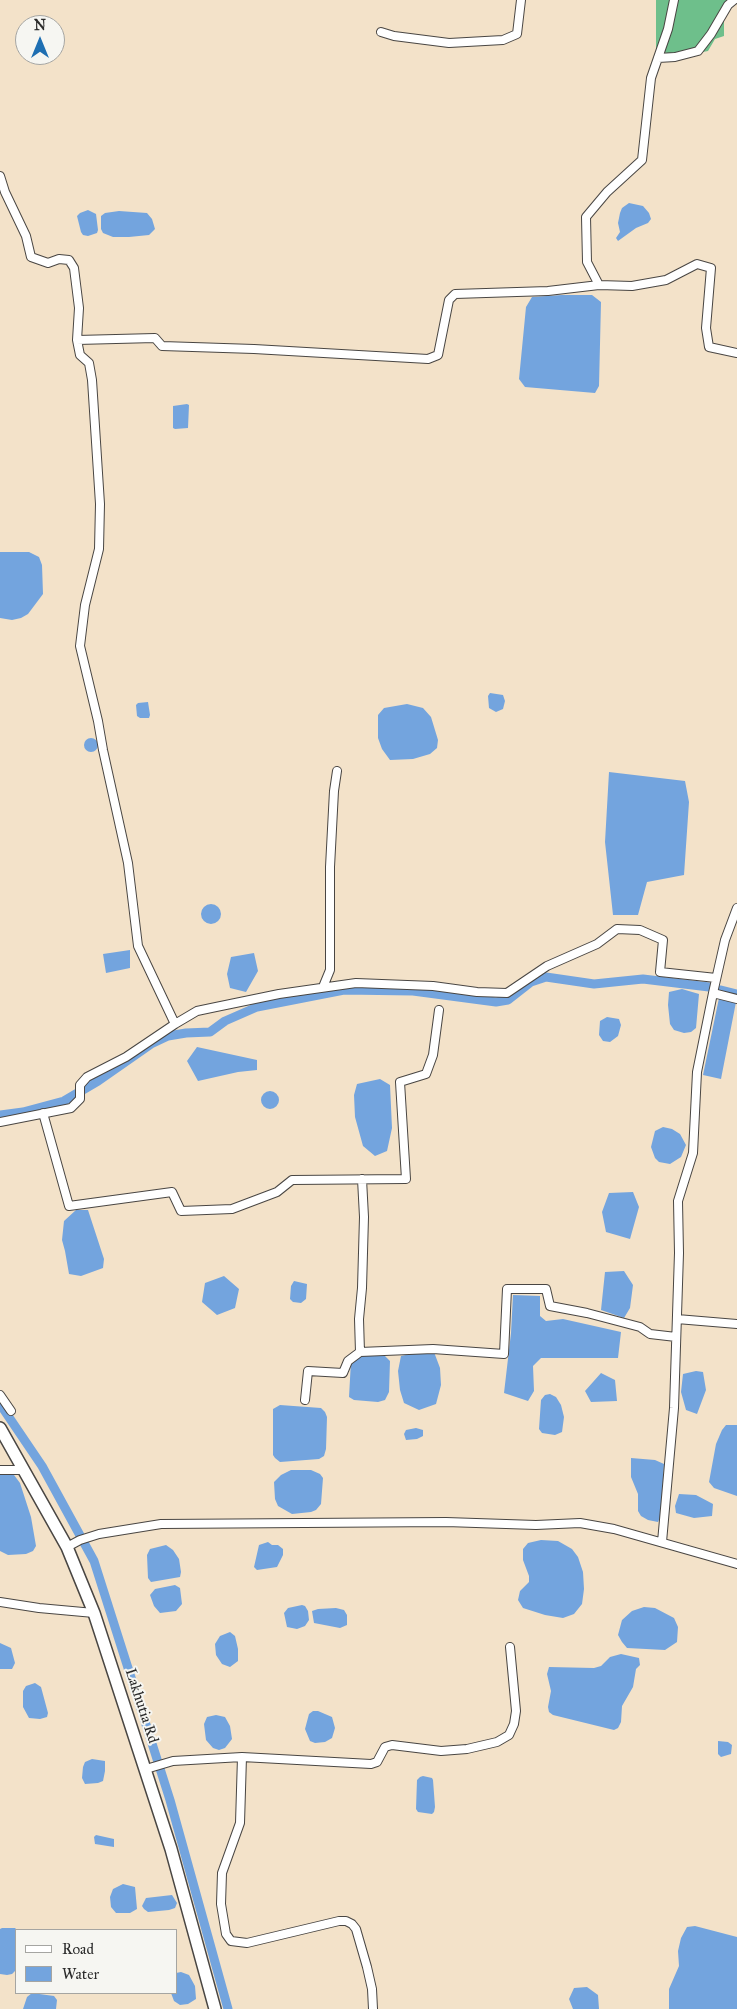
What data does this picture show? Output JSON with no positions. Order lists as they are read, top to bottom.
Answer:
{
  "streets": {
    "street": ["Lakhutia Rd"]
  },
  "legend": ["Road", "Water"],
  "north": "top"
}
